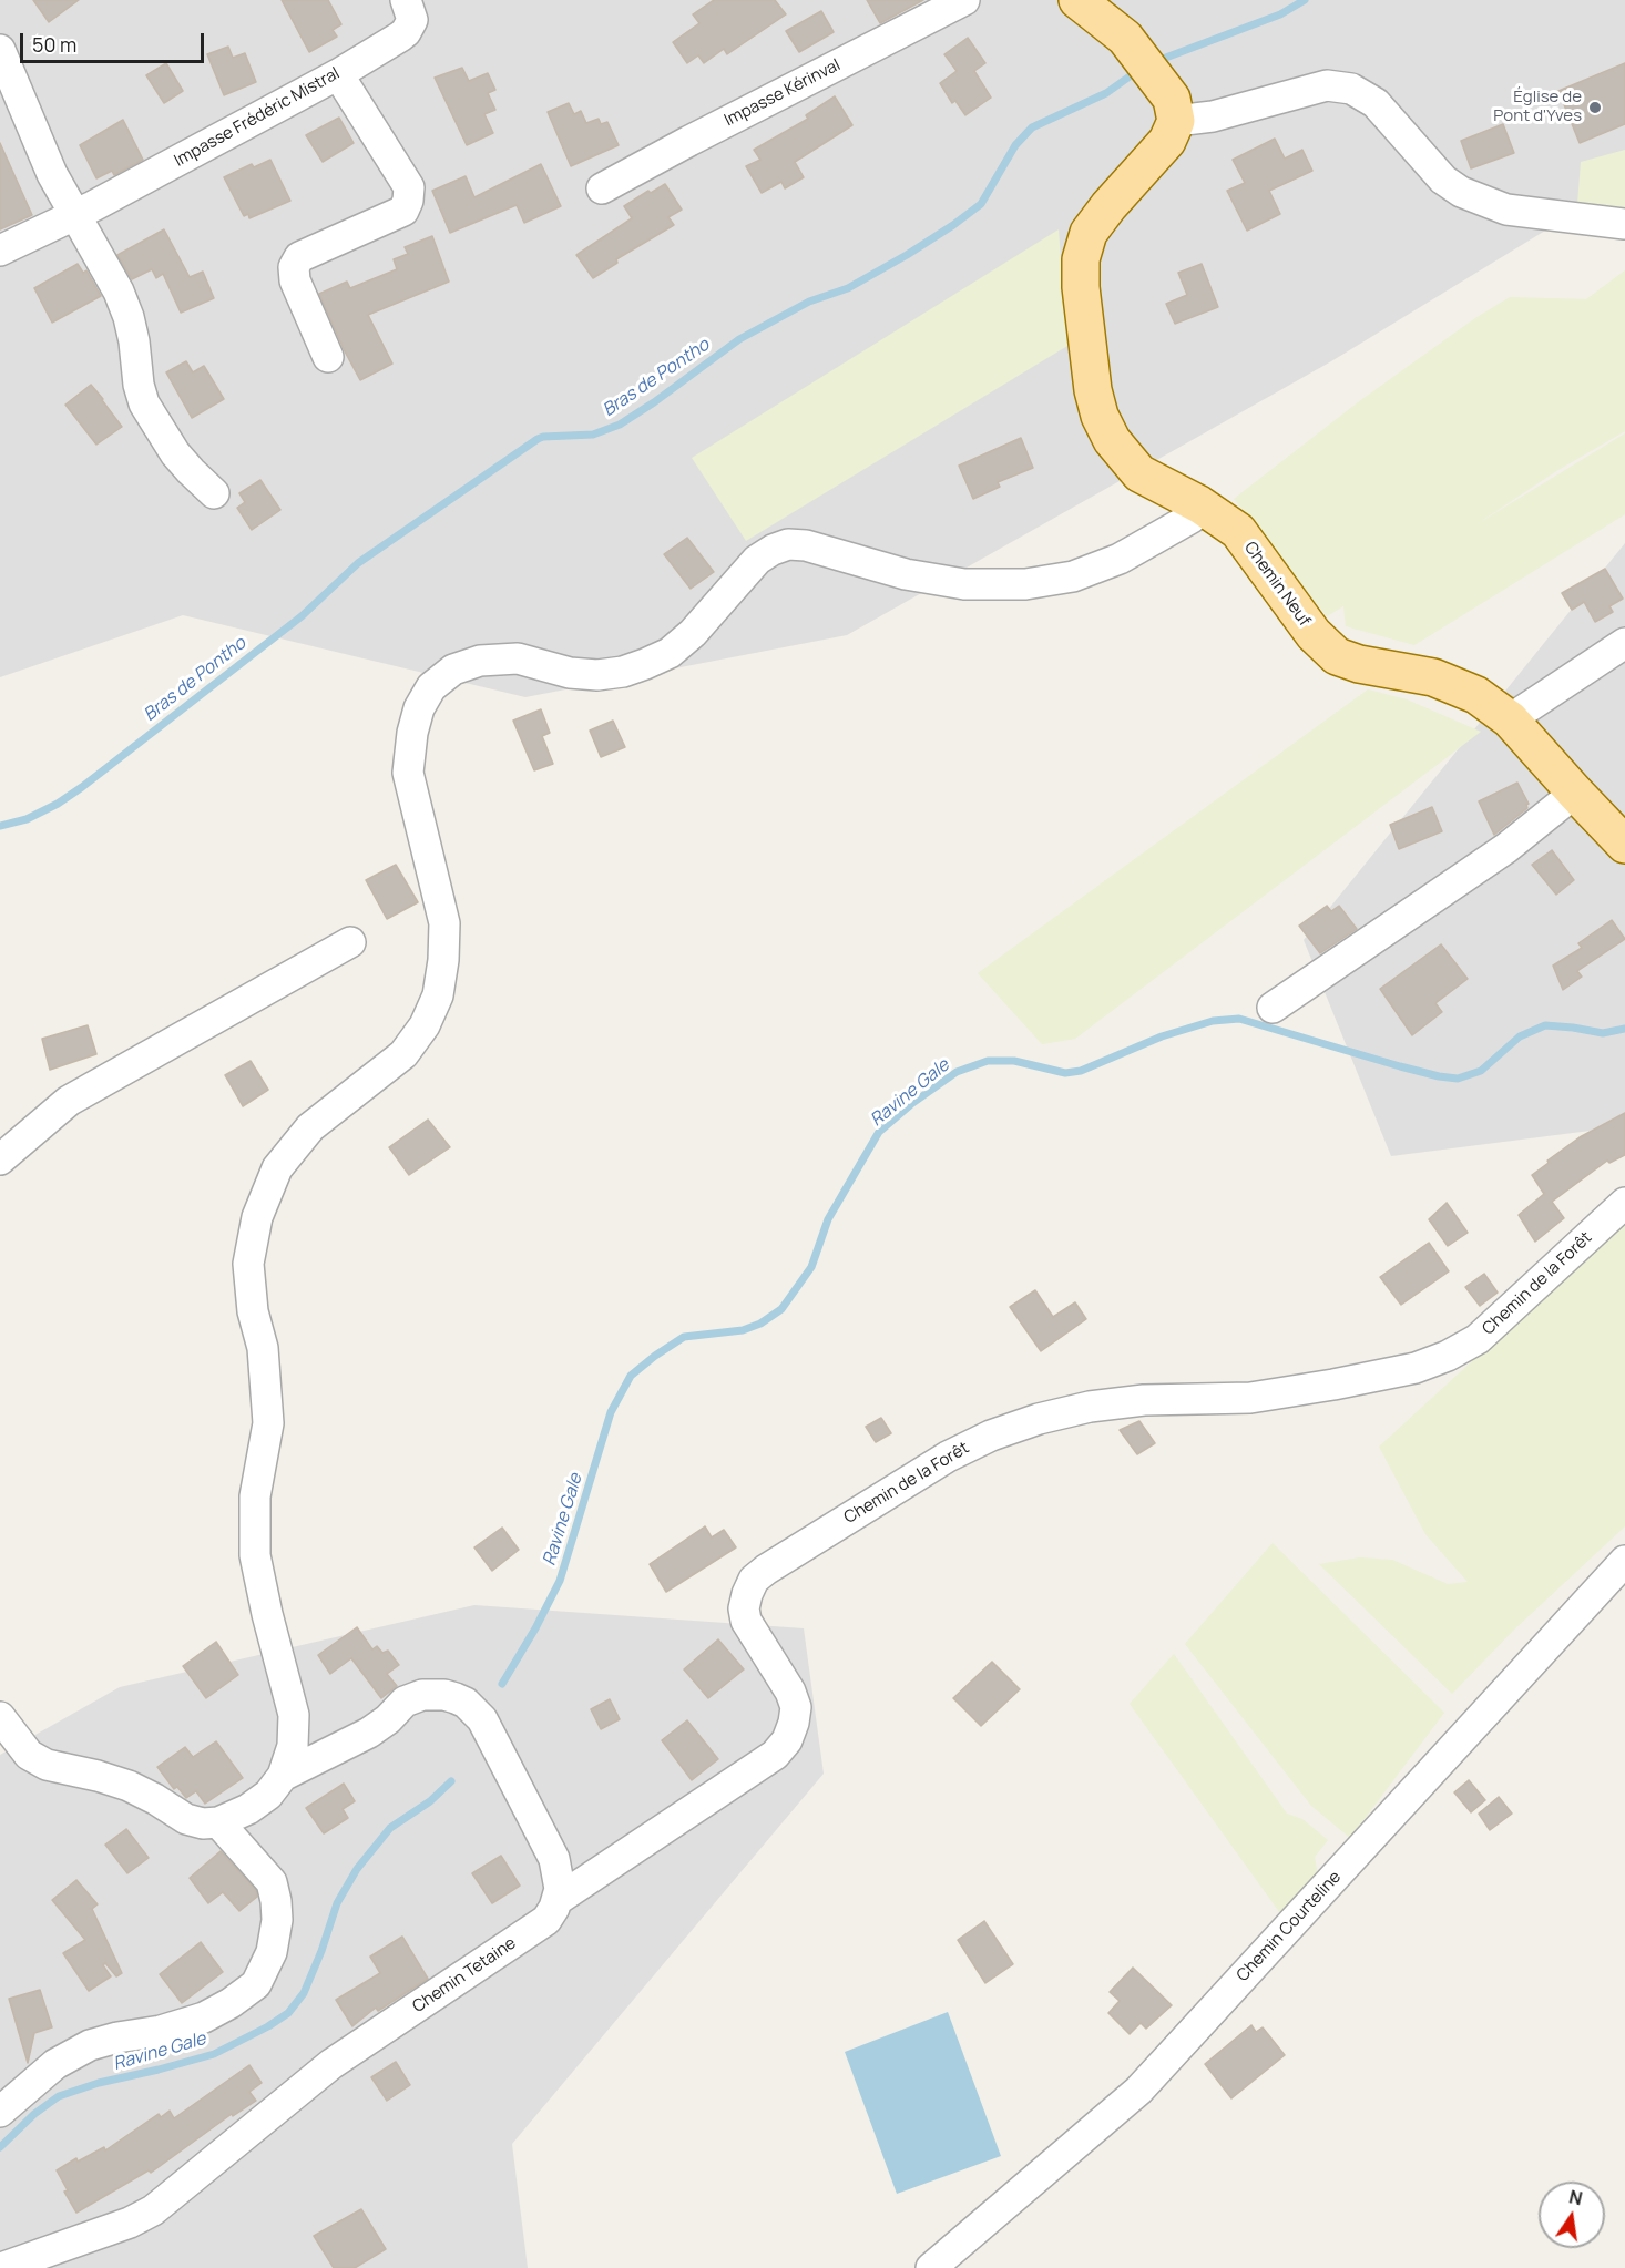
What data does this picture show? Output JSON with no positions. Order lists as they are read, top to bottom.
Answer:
{
  "streets": {
    "main road": ["Chemin Neuf"],
    "street": [
      "Impasse Kérinval",
      "Impasse Frédéric Mistral",
      "Chemin de la Forêt",
      "Chemin Courteline",
      "Chemin Tetaine"
    ]
  },
  "crossings": [
    ["Chemin de la Forêt", "Chemin Tetaine"]
  ],
  "water": ["Bras de Pontho", "Ravine Gale"],
  "places": ["Église de Pont d'Yves"],
  "scale_bar": "50 m",
  "north": "top"
}
